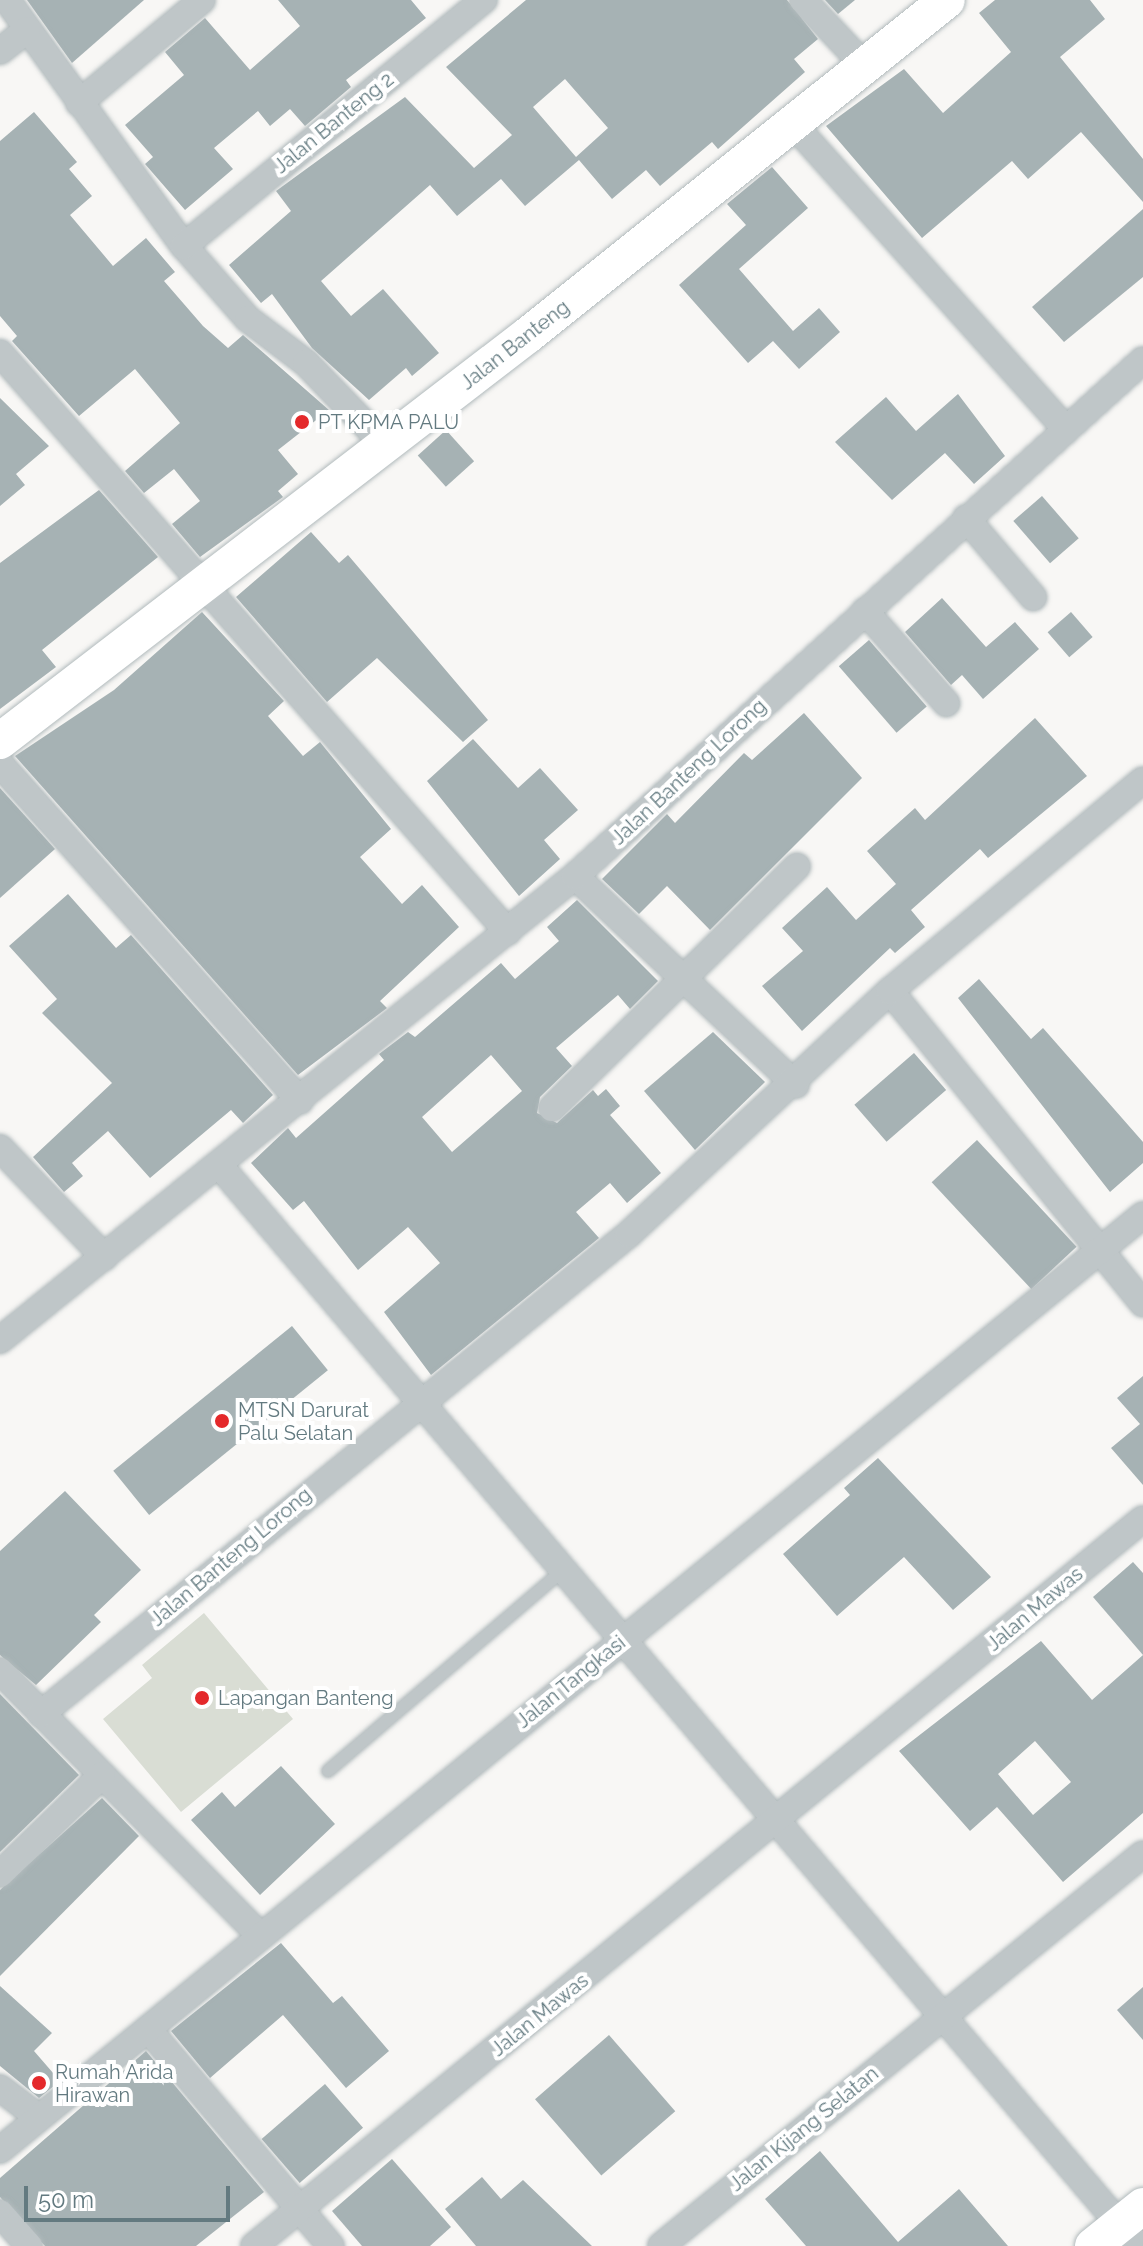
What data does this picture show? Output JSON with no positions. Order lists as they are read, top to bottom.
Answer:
{
  "streets": {
    "street": [
      "Jalan Banteng 2",
      "Jalan Banteng",
      "Jalan Banteng Lorong",
      "Jalan Mawas",
      "Jalan Tangkasi",
      "Jalan Kijang Selatan"
    ]
  },
  "places": [
    "PT KPMA PALU",
    "MTSN Darurat Palu Selatan",
    "Lapangan Banteng",
    "Rumah Arida Hirawan"
  ],
  "scale_bar": "50 m"
}
